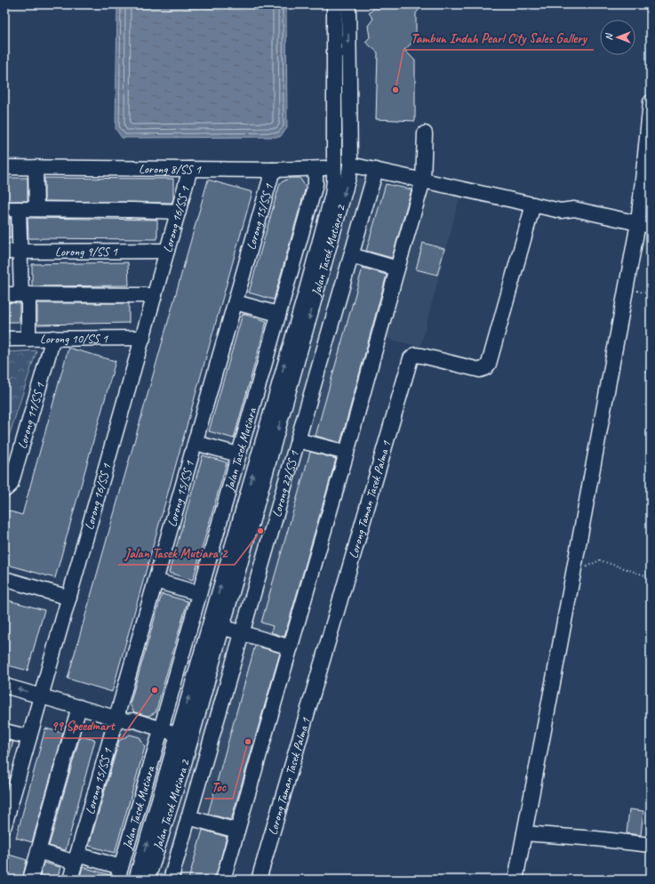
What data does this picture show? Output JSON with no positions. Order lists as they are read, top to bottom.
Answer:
{
  "streets": {
    "street": [
      "Lorong 8/SS 1",
      "Lorong 15/SS 1",
      "Lorong 16/SS 1",
      "Jalan Tasek Mutiara 2",
      "Lorong 9/SS 1",
      "Lorong 10/SS 1",
      "Lorong 11/SS 1",
      "Jalan Tasek Mutiara",
      "Lorong 22/SS 1",
      "Lorong Taman Tasek Palma 1"
    ]
  },
  "crossings": [
    ["Lorong 8/SS 1", "Lorong 15/SS 1"],
    ["Lorong 8/SS 1", "Lorong 16/SS 1"],
    ["Lorong 8/SS 1", "Jalan Tasek Mutiara 2"],
    ["Lorong 8/SS 1", "Jalan Tasek Mutiara"],
    ["Lorong 16/SS 1", "Lorong 9/SS 1"],
    ["Lorong 16/SS 1", "Lorong 10/SS 1"],
    ["Lorong 10/SS 1", "Lorong 11/SS 1"]
  ],
  "places": [
    "Tambun Indah Pearl City Sales Gallery",
    "Jalan Tasek Mutiara 2",
    "99 Speedmart",
    "Toc"
  ],
  "north": "left"
}
